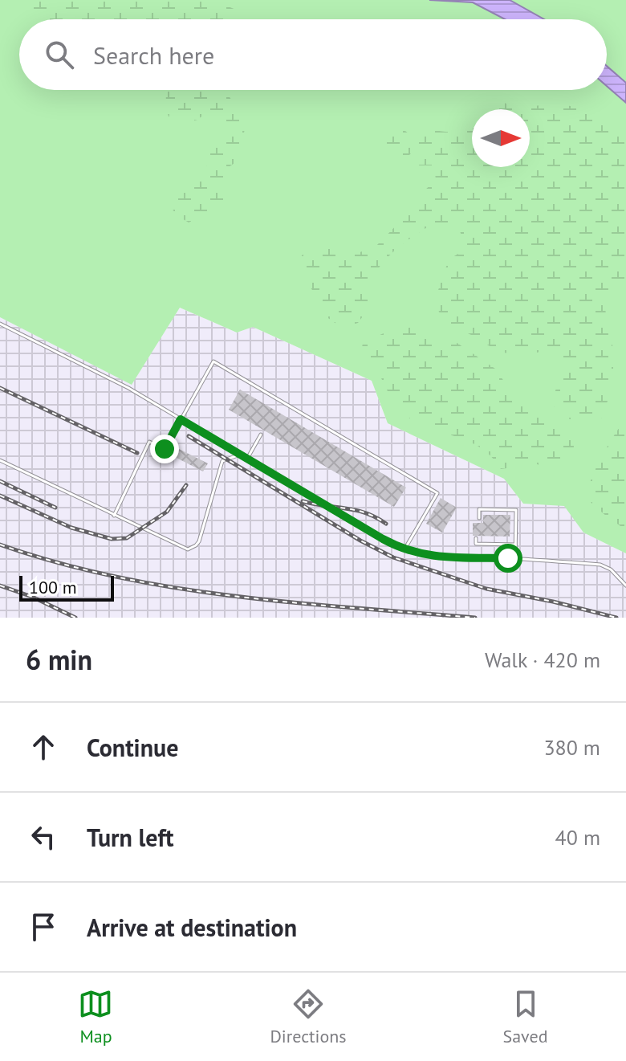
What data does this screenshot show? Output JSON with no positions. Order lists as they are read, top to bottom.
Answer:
{
  "scale_bar": "100 m",
  "north": "right",
  "page": {
    "search": "Search here",
    "scale": "100 m",
    "heading": ["6 min", "Walk · 420 m"],
    "list": [
      ["Continue", "380 m"],
      ["Turn left", "40 m"],
      "Arrive at destination"
    ],
    "nav": ["Map", "Directions", "Saved"]
  }
}
